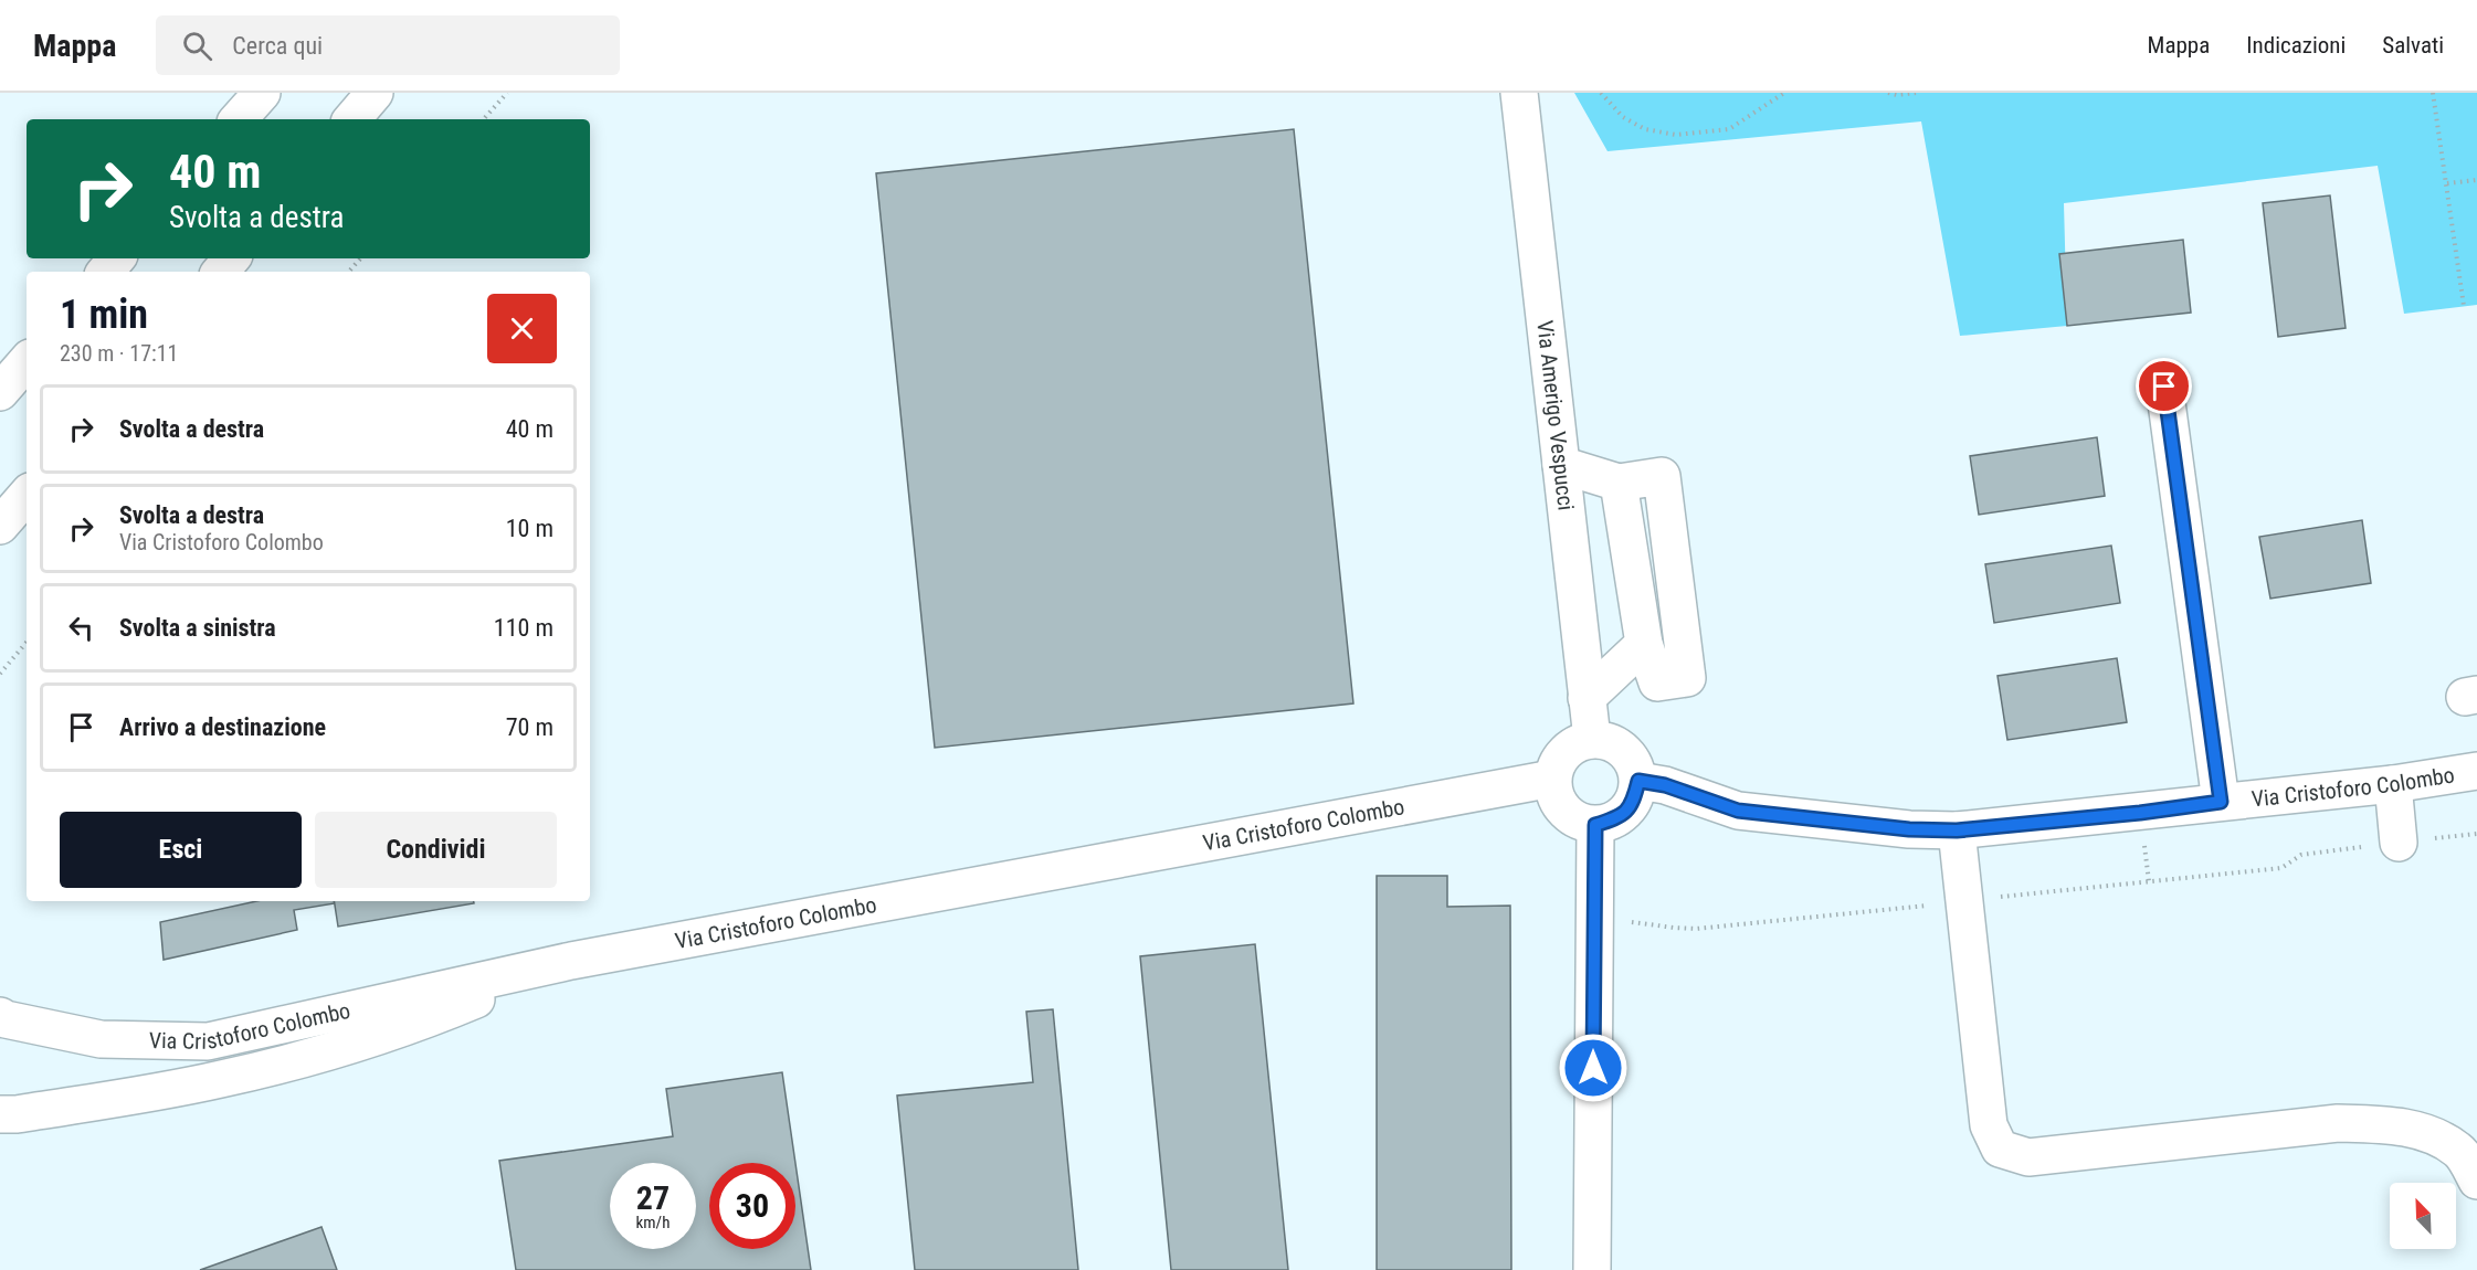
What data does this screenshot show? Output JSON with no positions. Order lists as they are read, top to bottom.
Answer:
{
  "streets": {
    "main road": ["Via Amerigo Vespucci", "Via Cristoforo Colombo"]
  },
  "crossings": [
    ["Via Amerigo Vespucci", "Via Cristoforo Colombo"]
  ],
  "north": "top left",
  "page": {
    "header": "Mappa",
    "search": "Cerca qui",
    "nav": ["Mappa", "Indicazioni", "Salvati"],
    "turn": ["40 m", "Svolta a destra"],
    "heading": ["1 min", "230 m · 17:11"],
    "list": [
      {
        "name": "Svolta a destra",
        "value": "40 m"
      },
      {
        "name": "Svolta a destra",
        "note": "Via Cristoforo Colombo",
        "value": "10 m"
      },
      {
        "name": "Svolta a sinistra",
        "value": "110 m"
      },
      {
        "name": "Arrivo a destinazione",
        "value": "70 m"
      }
    ],
    "buttons": ["Esci", "Condividi"],
    "speed": "27 km/h",
    "limit": "30"
  }
}
